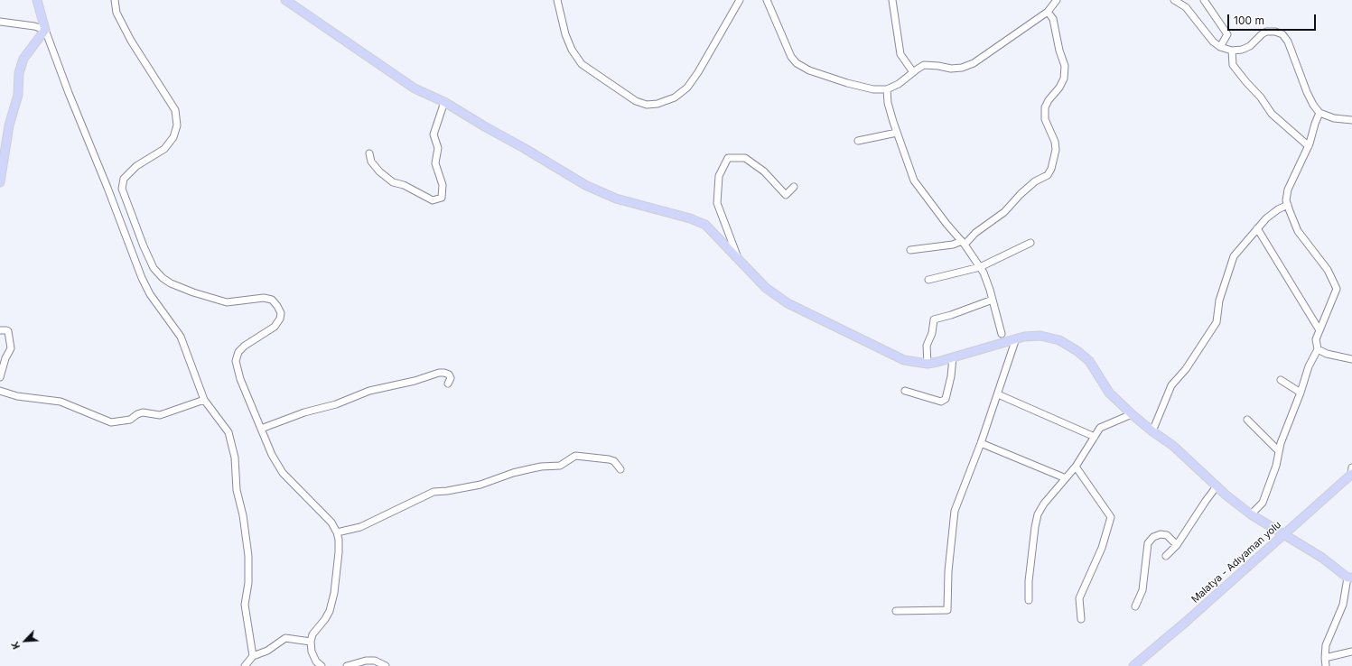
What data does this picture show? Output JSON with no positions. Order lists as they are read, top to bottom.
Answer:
{
  "streets": {
    "main road": ["Malatya - Adıyaman yolu"]
  },
  "scale_bar": "100 m",
  "north": "bottom left"
}
